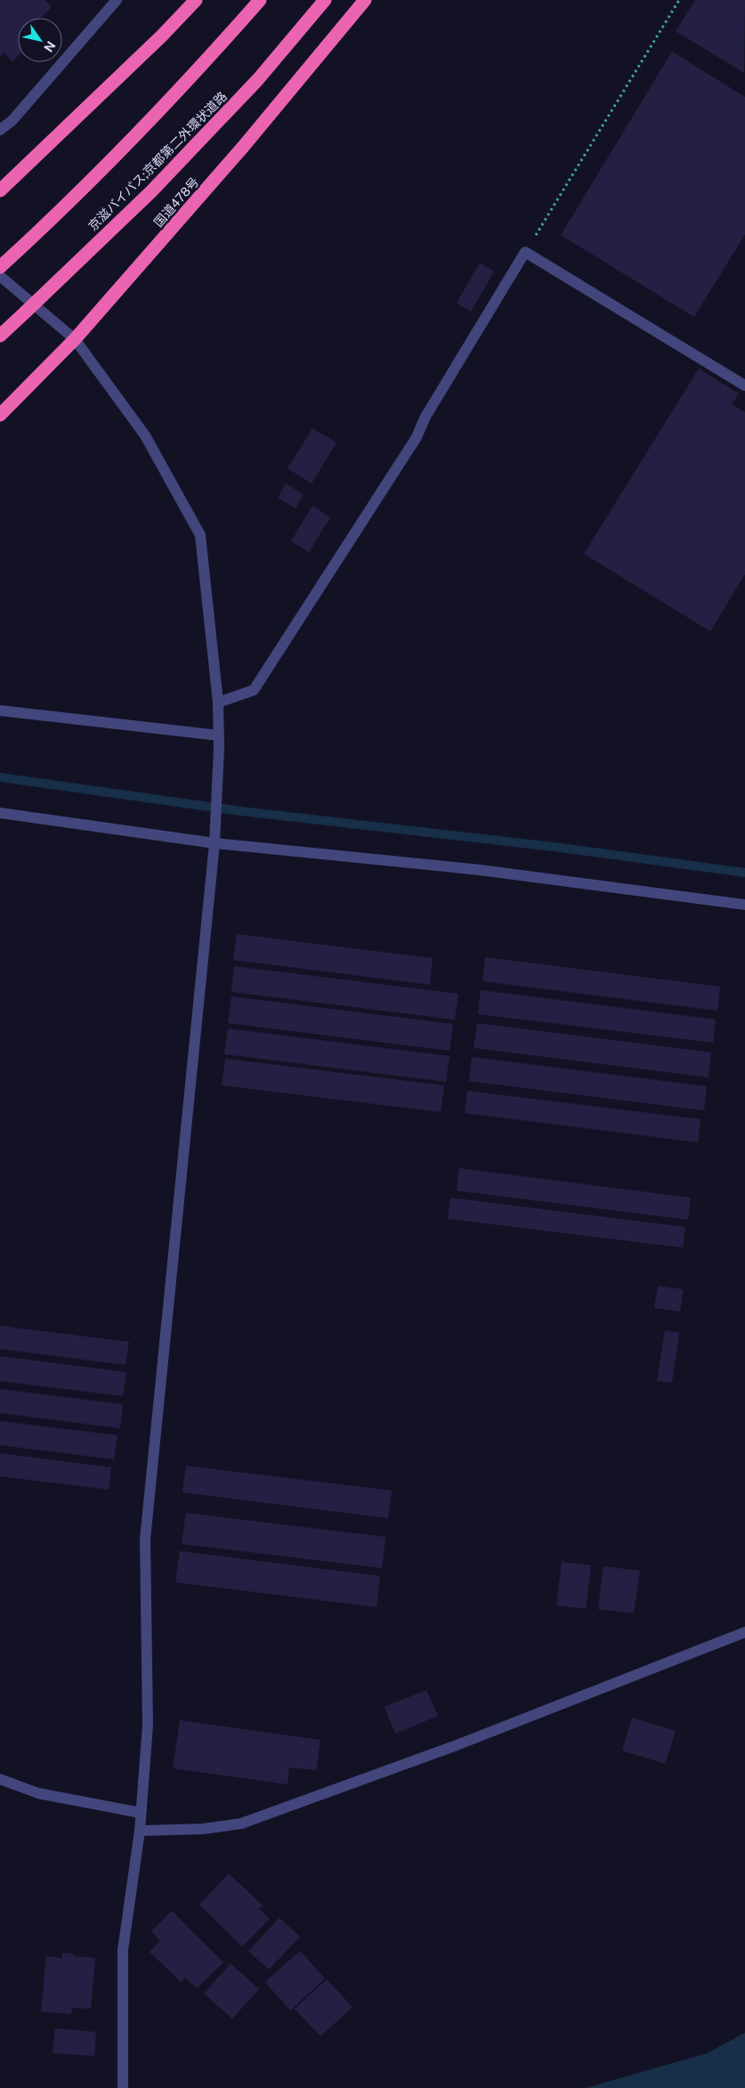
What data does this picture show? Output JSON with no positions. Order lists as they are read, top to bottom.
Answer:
{
  "streets": {
    "highway": ["京滋バイパス;京都第二外環状道路", "国道478号"]
  },
  "north": "bottom right"
}
